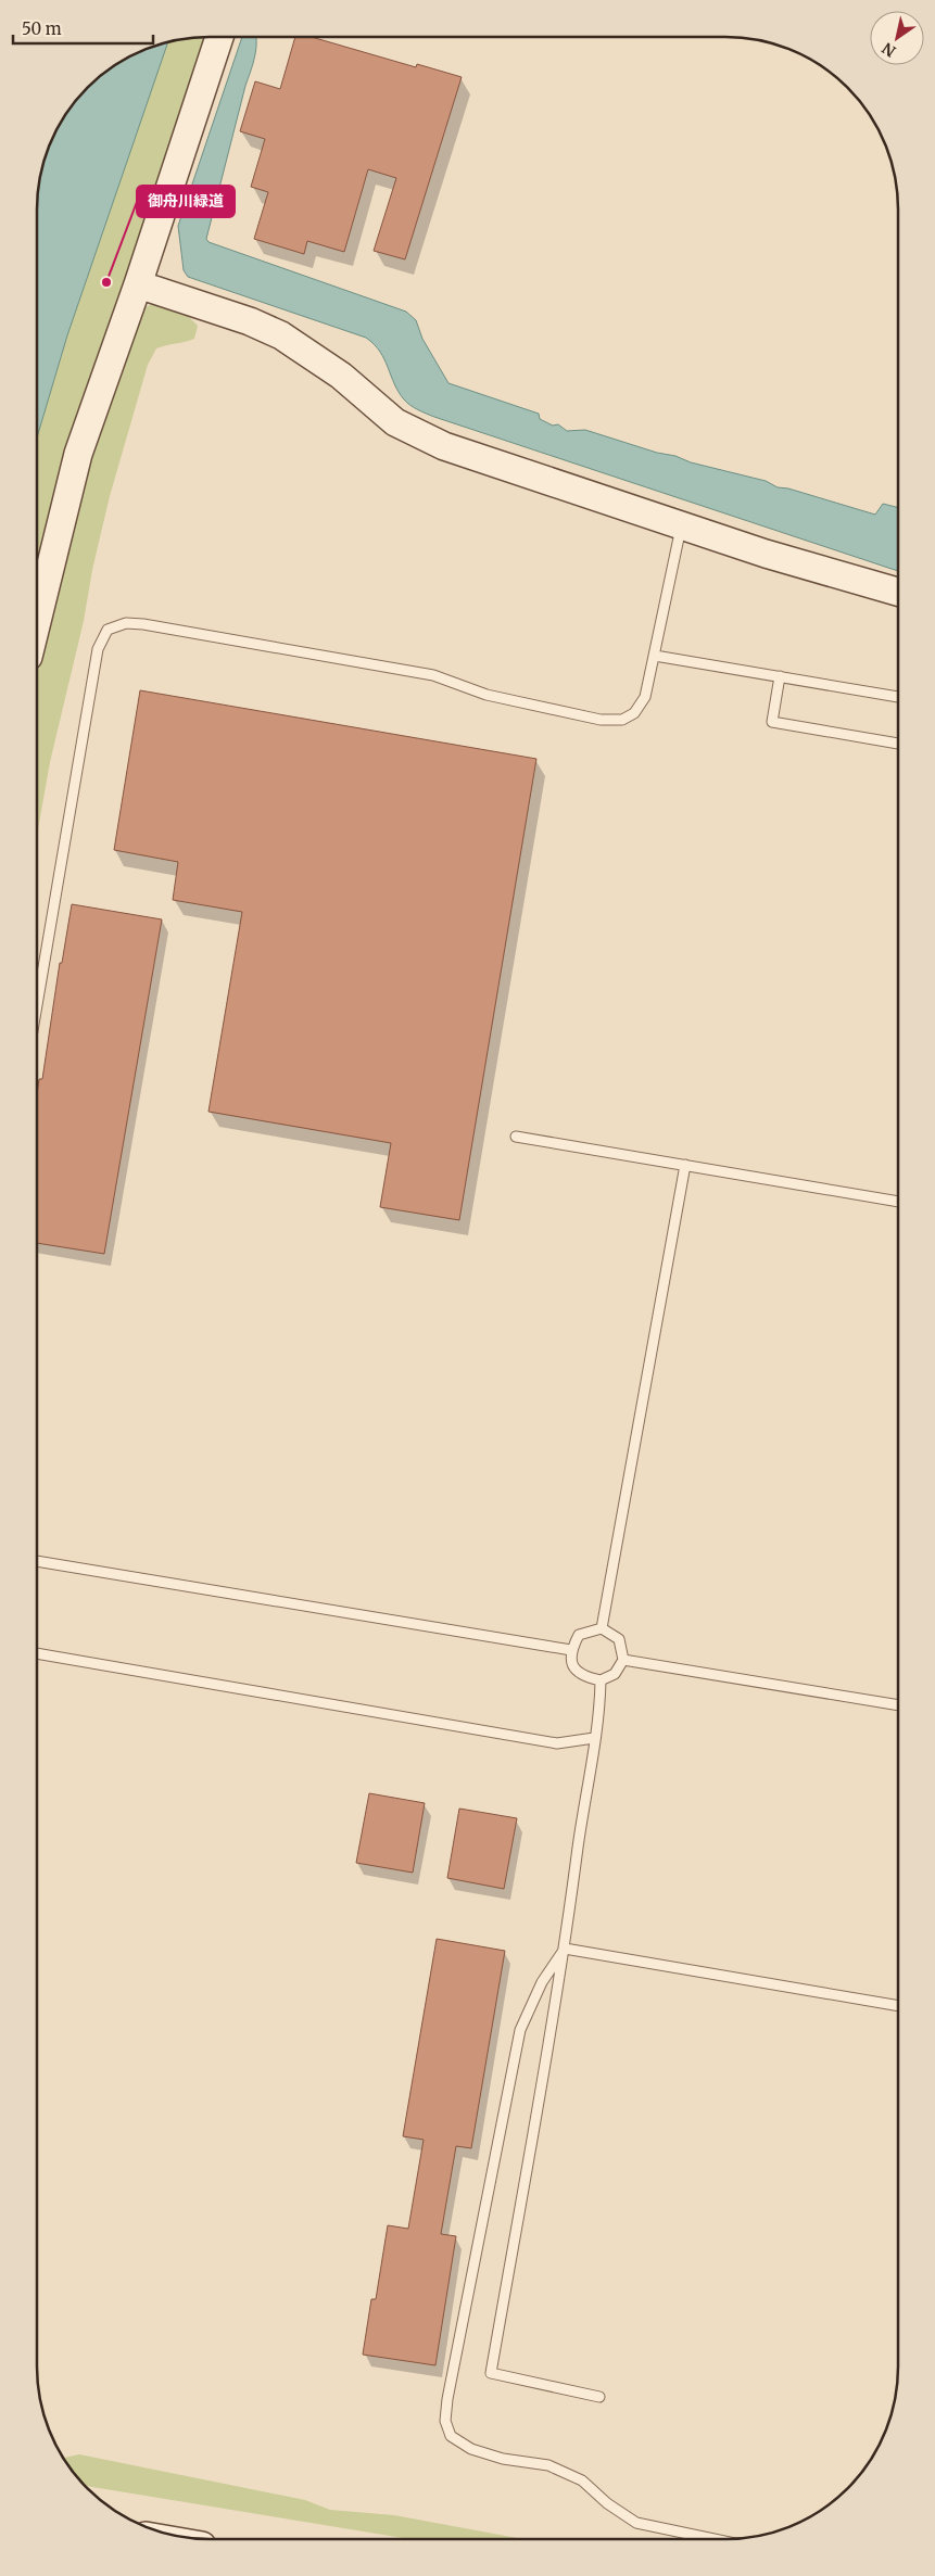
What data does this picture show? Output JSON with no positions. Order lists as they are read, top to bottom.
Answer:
{
  "places": ["御舟川緑道"],
  "scale_bar": "50 m",
  "north": "bottom left"
}
